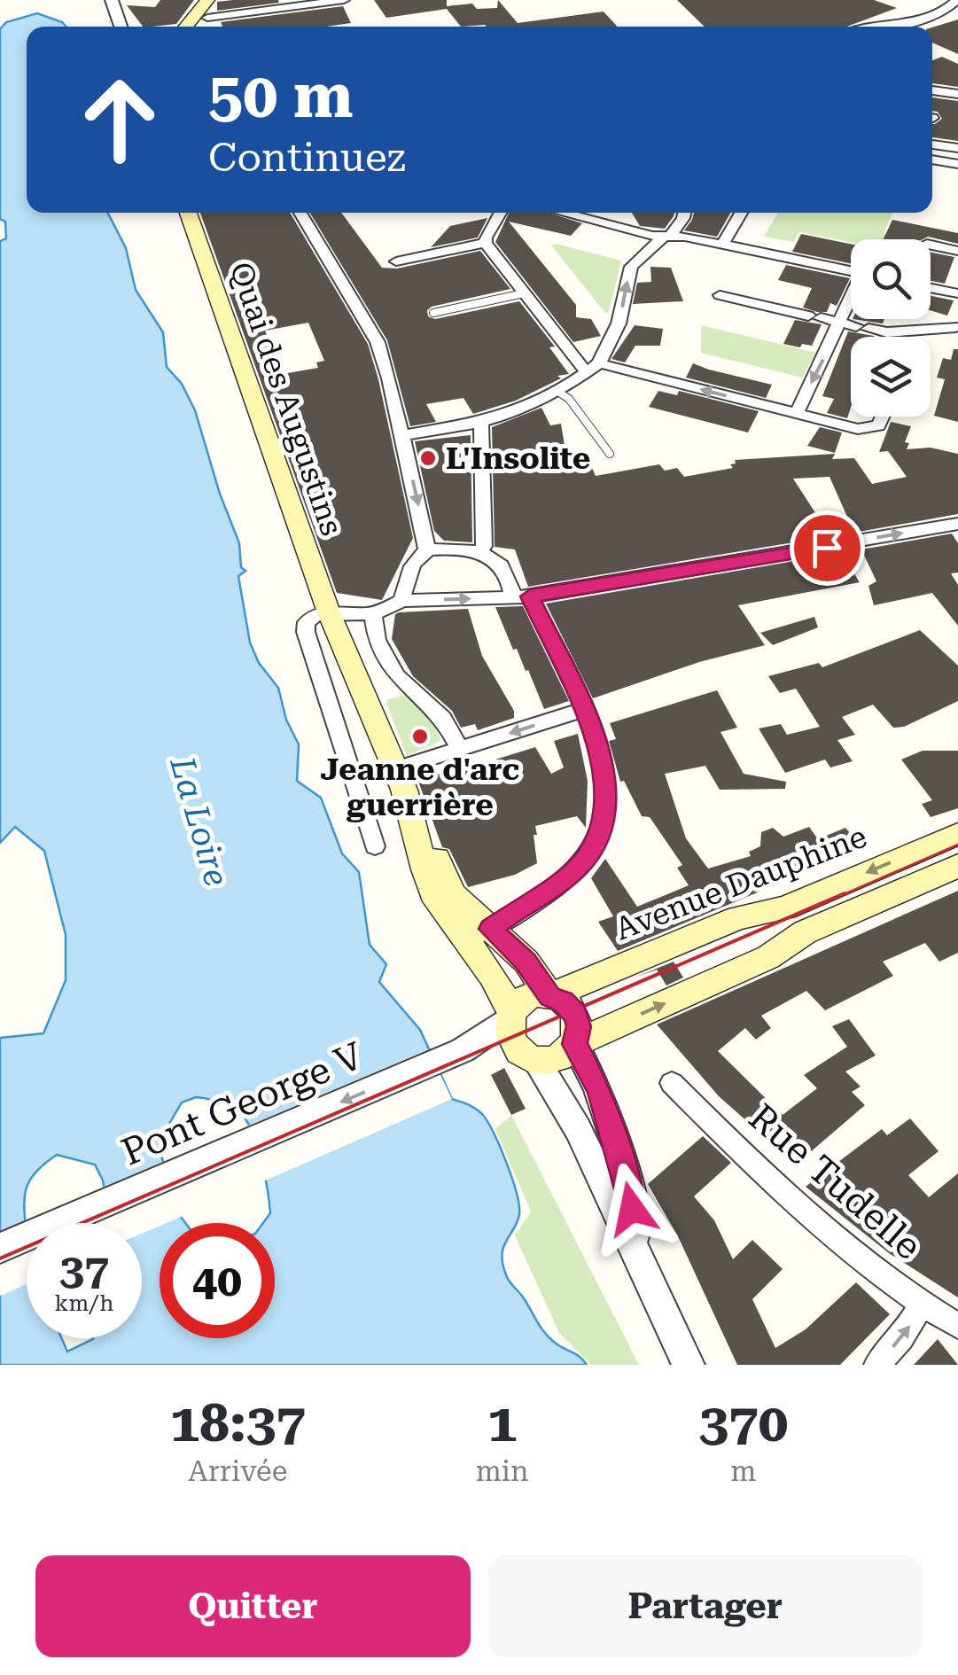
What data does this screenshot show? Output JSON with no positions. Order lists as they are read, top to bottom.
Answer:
{
  "streets": {
    "main road": ["Quai des Augustins", "Avenue Dauphine"],
    "street": ["Pont George V", "Rue Tudelle"]
  },
  "crossings": [
    ["Avenue Dauphine", "Pont George V"]
  ],
  "one_way": ["Pont George V"],
  "water": ["La Loire"],
  "places": ["L'Insolite", "Jeanne d'arc guerrière"],
  "page": {
    "turn": ["50 m", "Continuez"],
    "speed": "37 km/h",
    "limit": "40",
    "eta": [
      "18:37",
      "Arrivée",
      "1",
      "min",
      "370",
      "m"
    ],
    "buttons": ["Quitter", "Partager"]
  }
}
